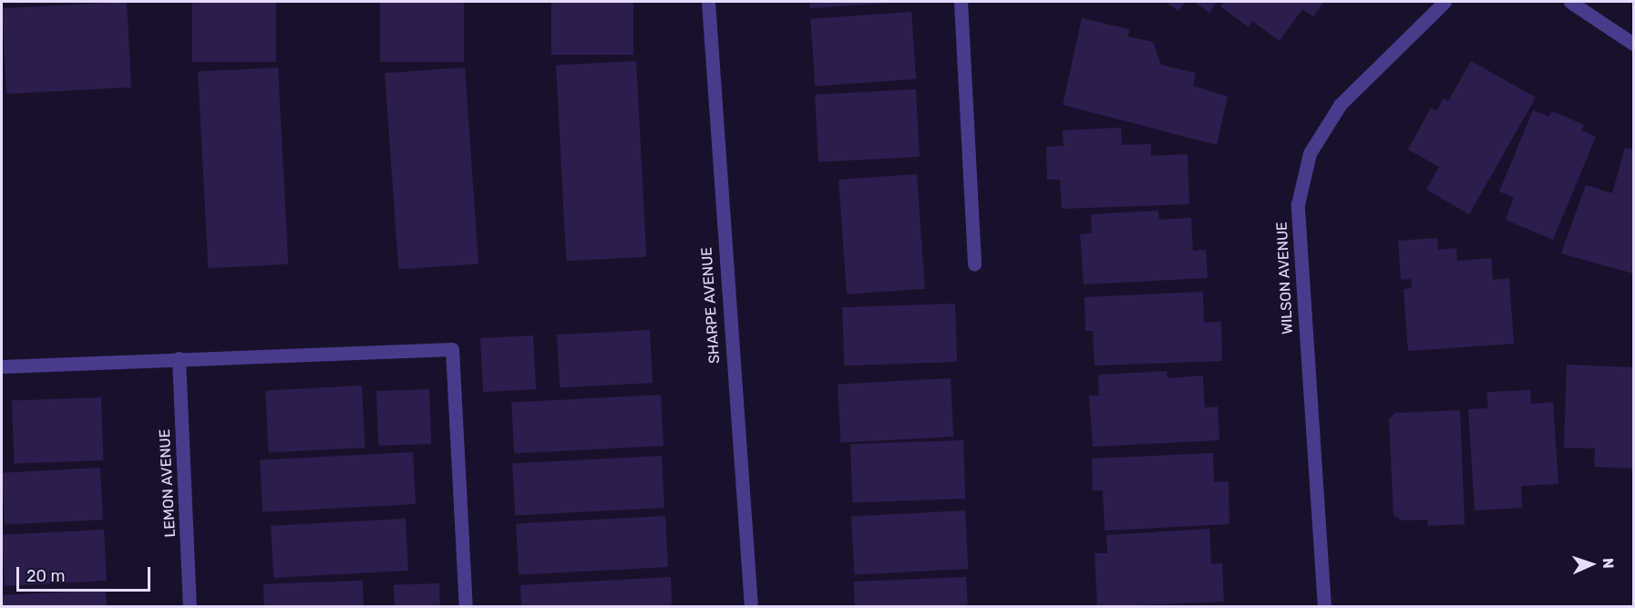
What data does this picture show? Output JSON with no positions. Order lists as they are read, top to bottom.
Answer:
{
  "streets": {
    "street": ["WILSON AVENUE", "SHARPE AVENUE", "LEMON AVENUE"]
  },
  "scale_bar": "20 m",
  "north": "right"
}
